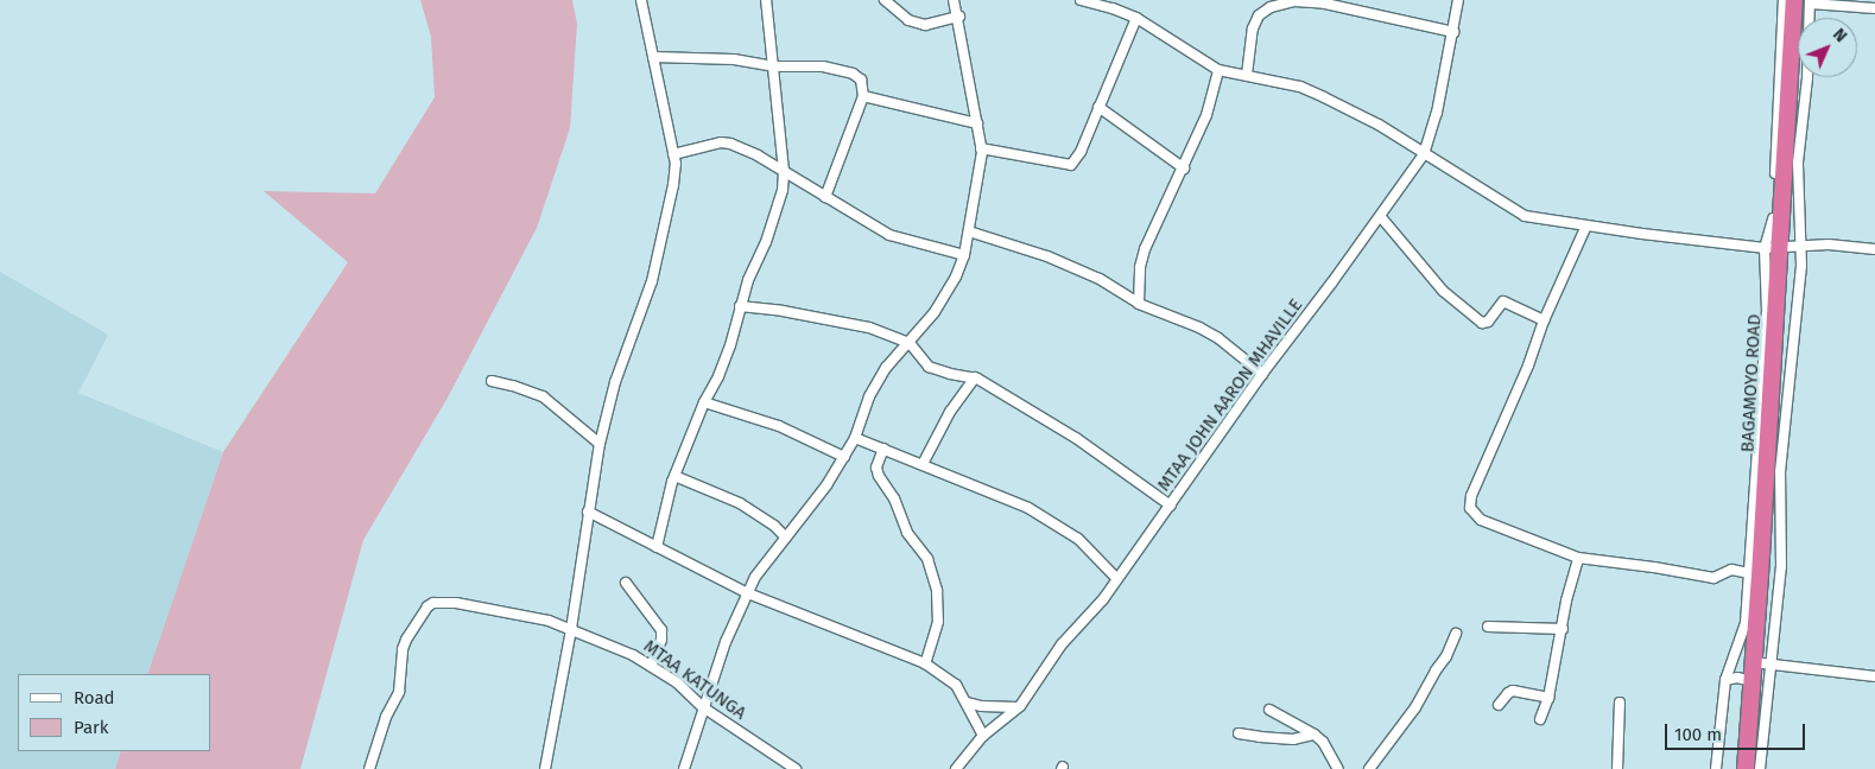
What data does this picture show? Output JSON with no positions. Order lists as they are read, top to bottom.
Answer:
{
  "streets": {
    "highway": ["BAGAMOYO ROAD"],
    "street": ["MTAA JOHN AARON MHAVILLE", "MTAA KATUNGA"]
  },
  "legend": ["Road", "Park"],
  "scale_bar": "100 m",
  "north": "top right"
}
